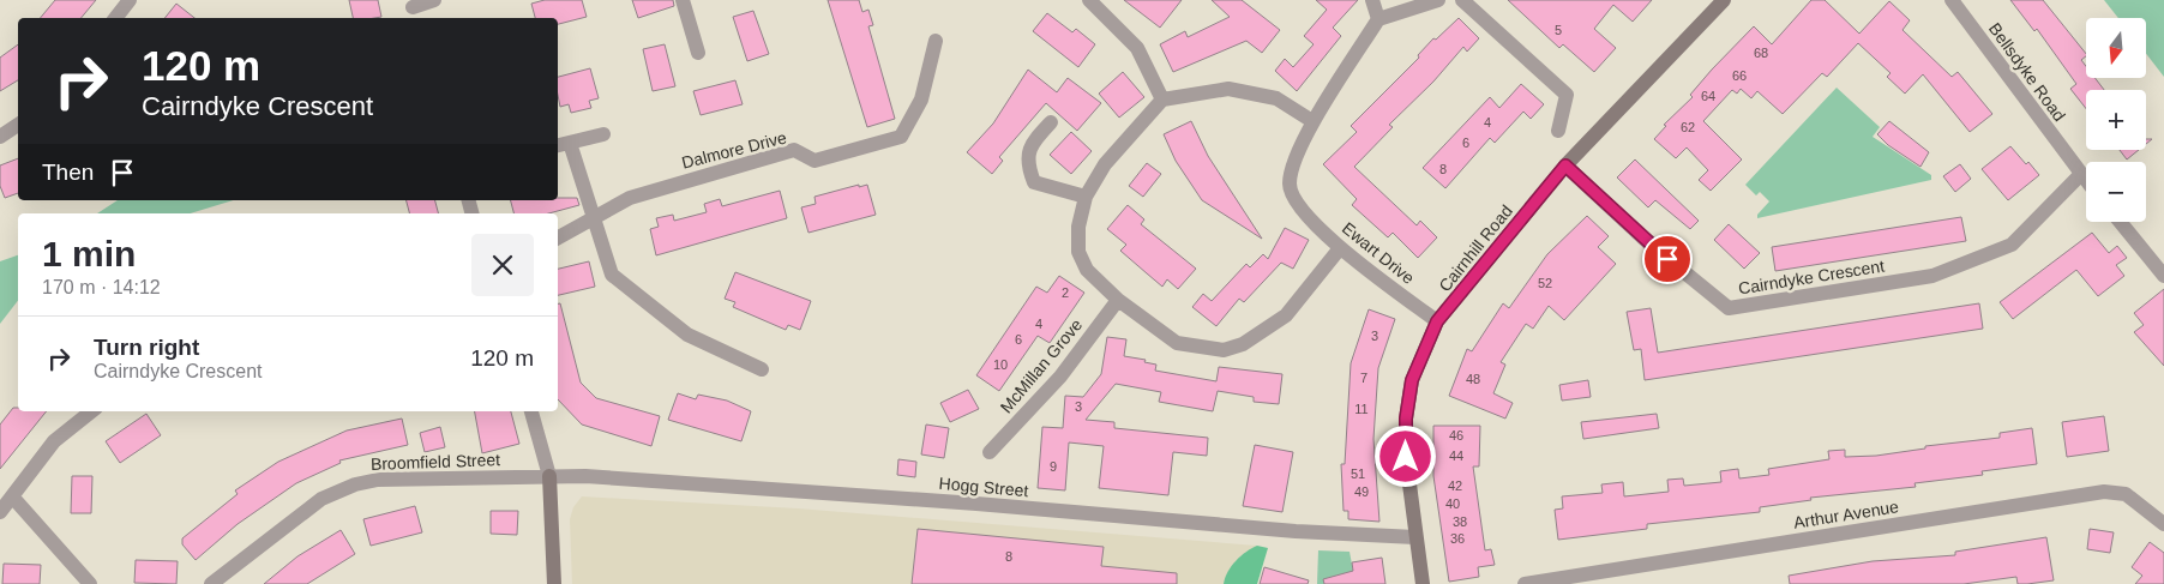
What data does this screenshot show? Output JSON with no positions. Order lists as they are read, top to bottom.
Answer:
{
  "streets": {
    "main road": ["Cairnhill Road"],
    "street": [
      "Bellsdyke Road",
      "Dalmore Drive",
      "Ewart Drive",
      "Cairndyke Crescent",
      "McMillan Grove",
      "Broomfield Street",
      "Hogg Street",
      "Arthur Avenue"
    ]
  },
  "crossings": [
    ["Bellsdyke Road", "Cairndyke Crescent"],
    ["Cairnhill Road", "Ewart Drive"],
    ["Cairnhill Road", "Cairndyke Crescent"],
    ["Cairnhill Road", "Hogg Street"],
    ["Broomfield Street", "Hogg Street"]
  ],
  "house_numbers": [
    "5",
    "68",
    "66",
    "64",
    "4",
    "62",
    "6",
    "8",
    "52",
    "2",
    "4",
    "3",
    "6",
    "10",
    "7",
    "48",
    "3",
    "11",
    "46",
    "44",
    "9",
    "51",
    "42",
    "49",
    "40",
    "38",
    "36",
    "8"
  ],
  "north": "bottom",
  "page": {
    "map_buttons": ["+", "−"],
    "turn": ["120 m", "Cairndyke Crescent"],
    "then": "Then",
    "heading": ["1 min", "170 m · 14:12"],
    "list": [
      {
        "name": "Turn right",
        "note": "Cairndyke Crescent",
        "value": "120 m"
      }
    ]
  }
}
